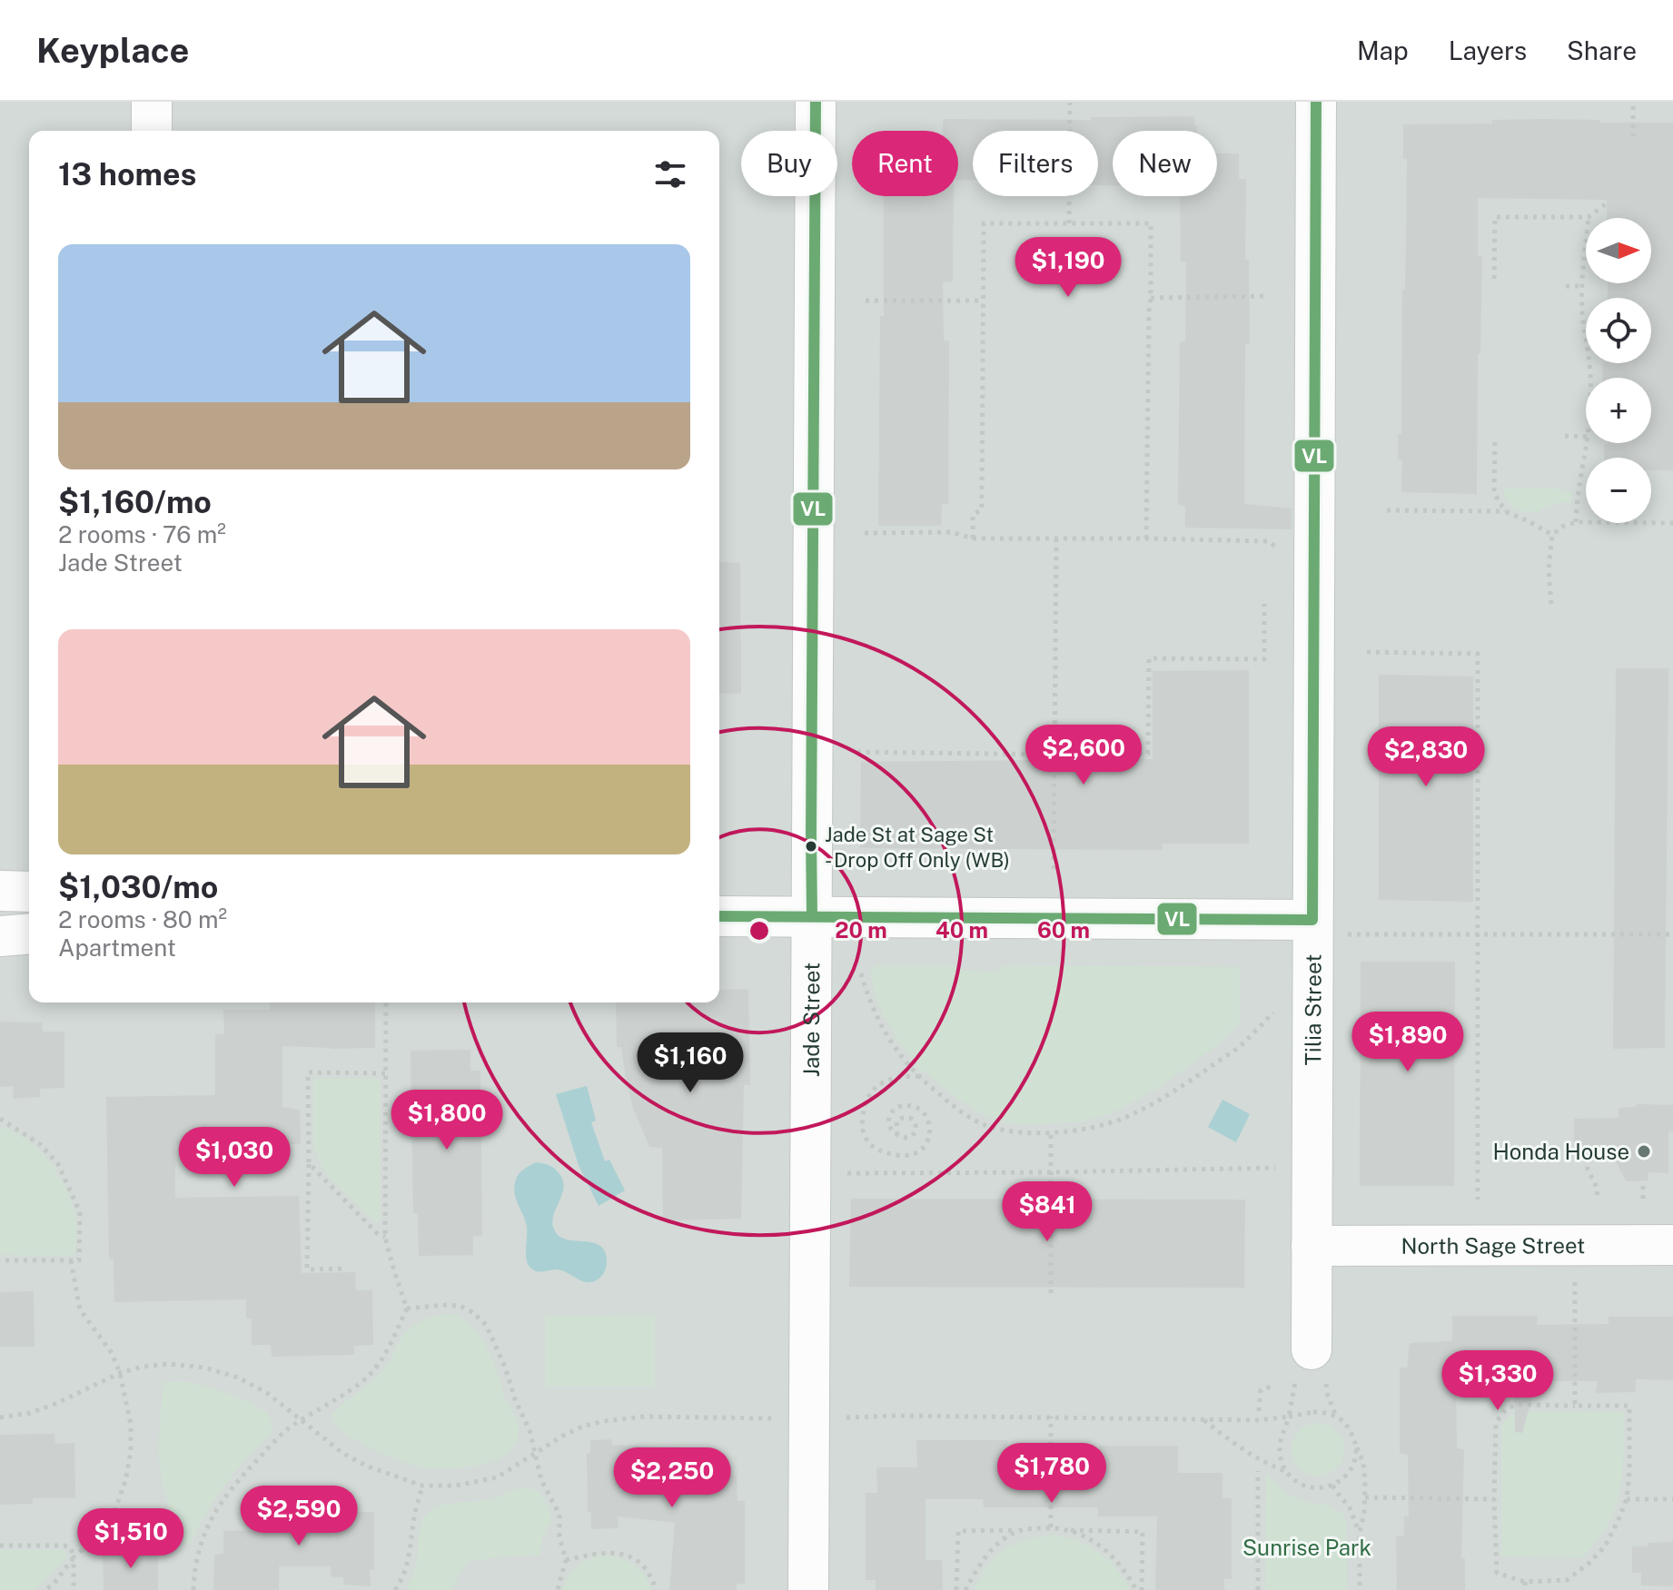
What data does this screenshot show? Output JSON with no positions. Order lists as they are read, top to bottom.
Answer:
{
  "streets": {
    "street": ["Tilia Street", "Jade Street", "North Sage Street"]
  },
  "crossings": [
    ["Tilia Street", "North Sage Street"]
  ],
  "parks": ["Sunrise Park"],
  "places": ["Jade St at Sage St - Drop Off Only (WB)", "Honda House"],
  "lines": ["transit line VL"],
  "north": "right",
  "page": {
    "header": "Keyplace",
    "nav": ["Map", "Layers", "Share"],
    "chip": [
      "Buy",
      "Rent",
      "Filters",
      "New"
    ],
    "heading": "13 homes",
    "map_buttons": ["+", "−"],
    "list": [
      {
        "name": "$1,160/mo",
        "note": "2 rooms · 76 m² · Jade Street"
      },
      {
        "name": "$1,030/mo",
        "note": "2 rooms · 80 m² · Apartment"
      }
    ],
    "price": [
      "$1,190",
      "$2,600",
      "$2,830",
      "$1,890",
      "$1,160",
      "$1,800",
      "$1,030",
      "$841",
      "$1,330",
      "$1,780",
      "$2,250",
      "$2,590",
      "$1,510"
    ]
  },
  "rings": ["20 m", "40 m", "60 m"]
}
